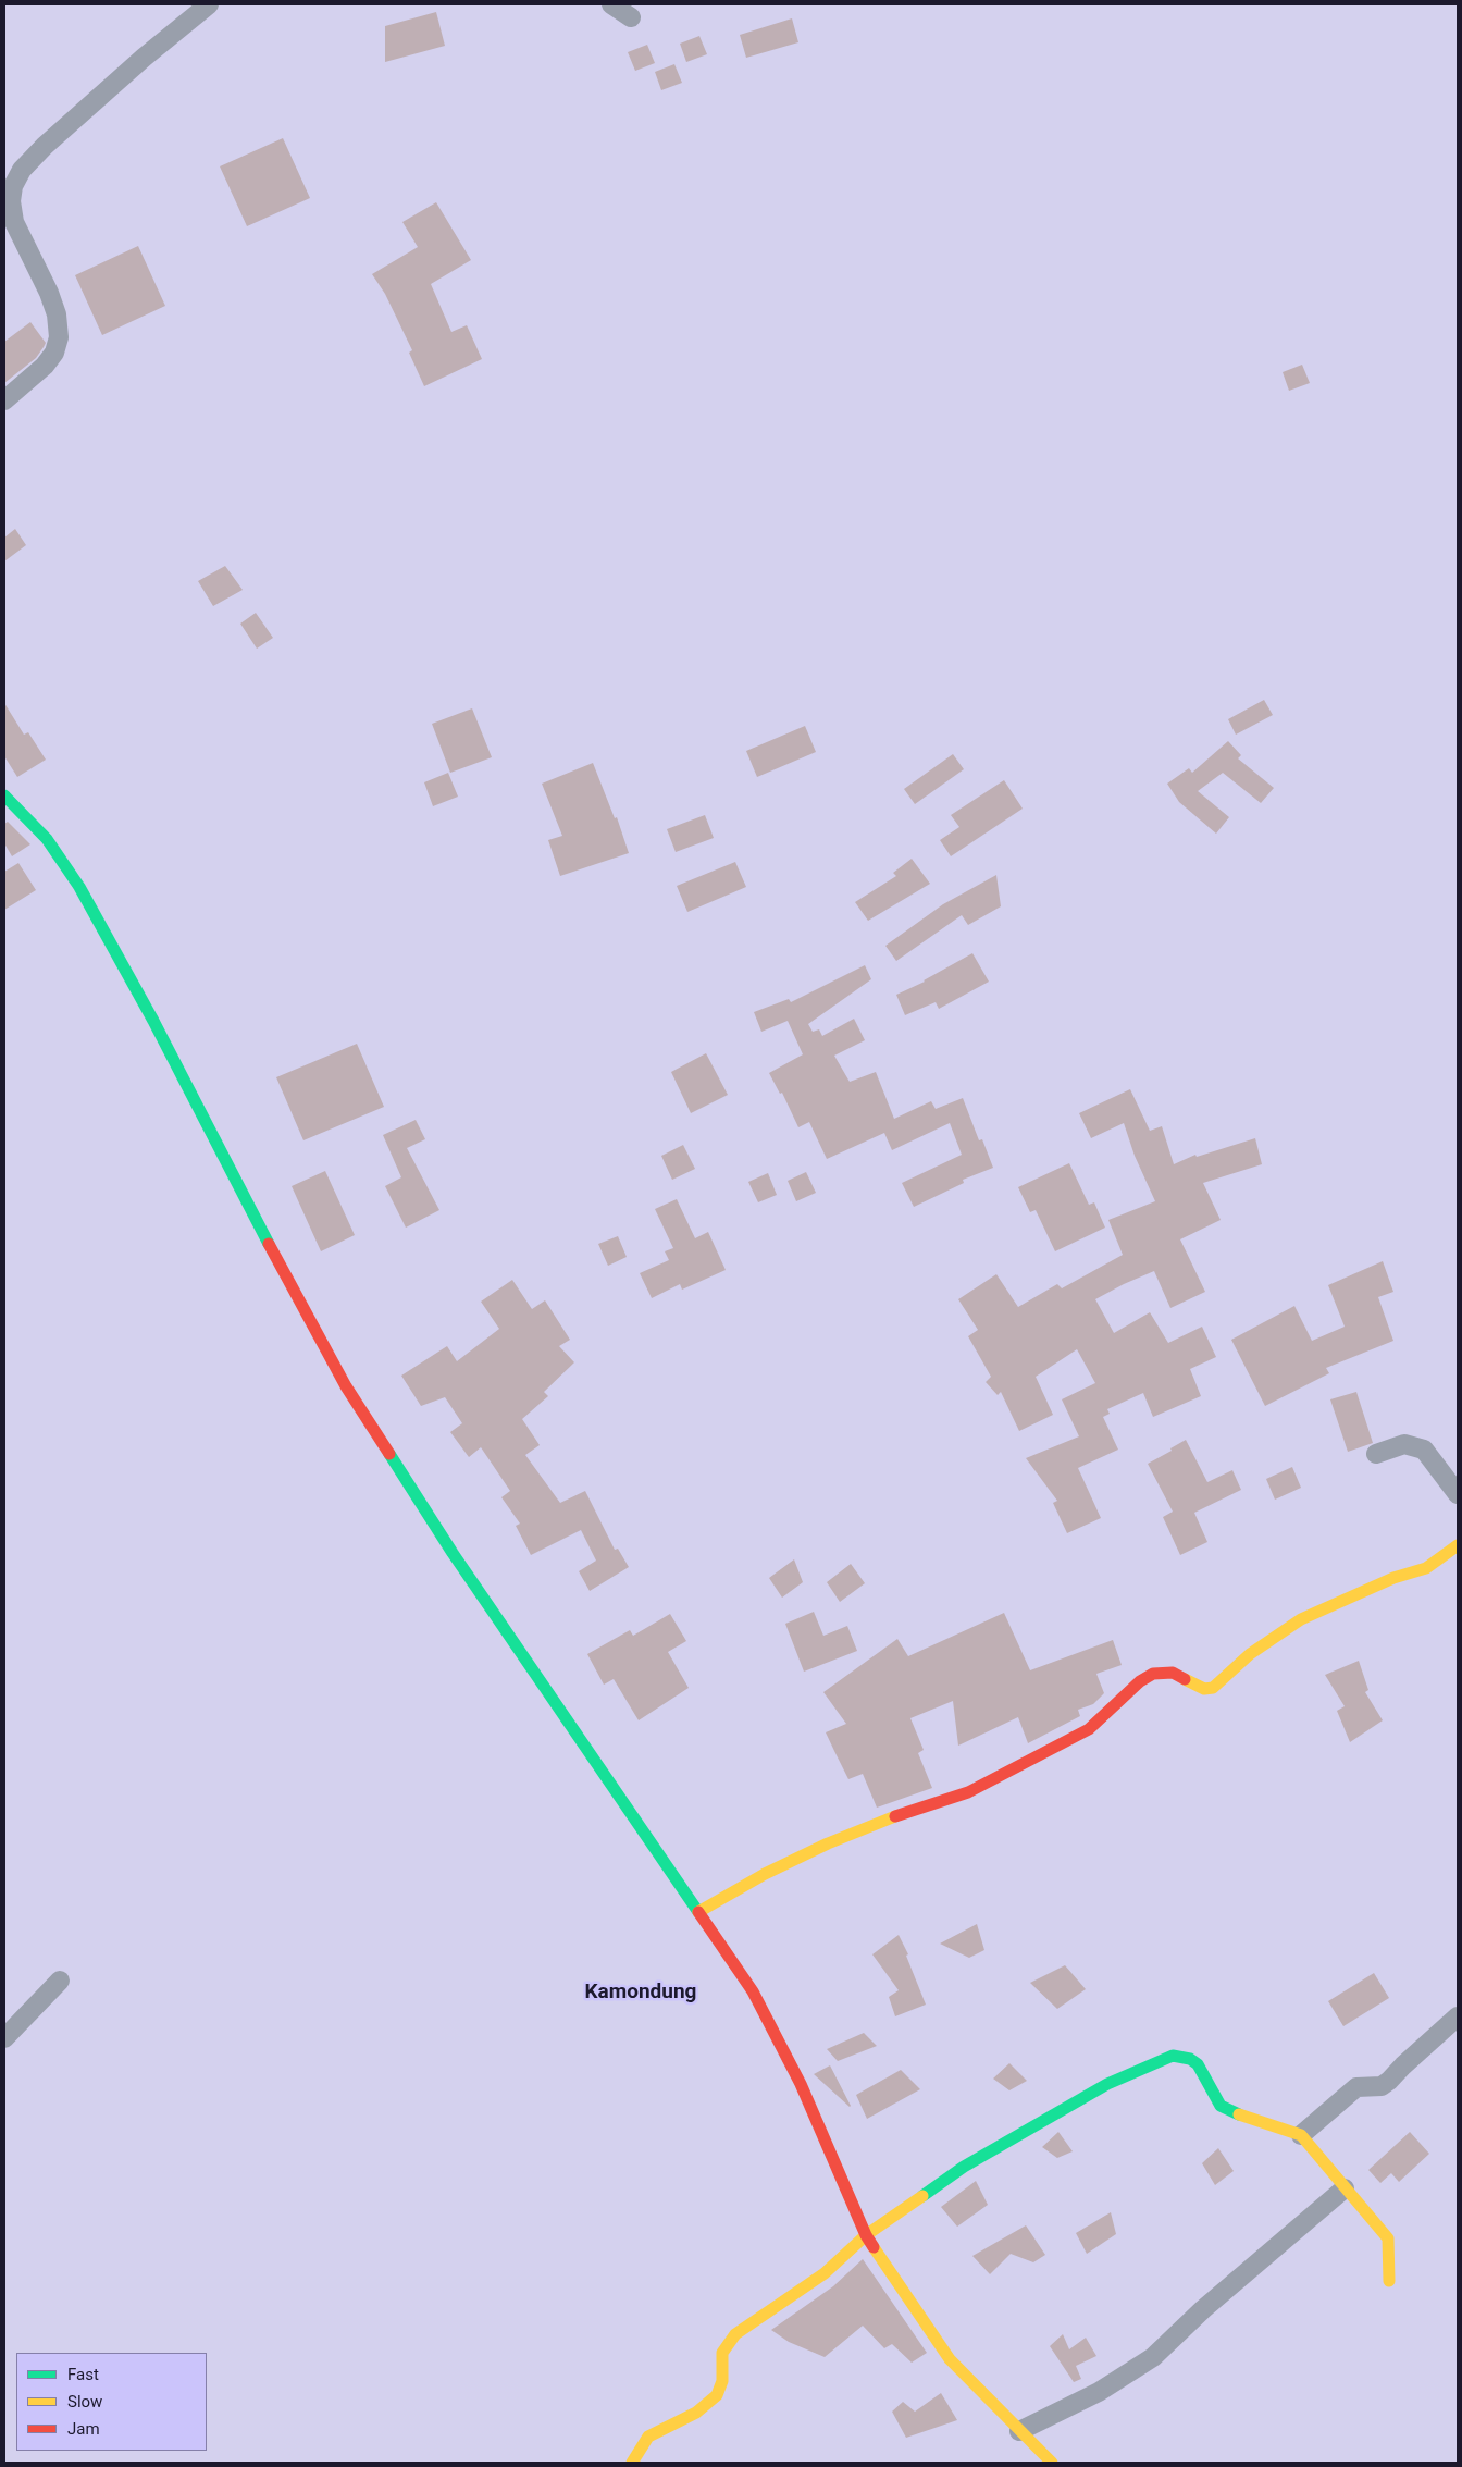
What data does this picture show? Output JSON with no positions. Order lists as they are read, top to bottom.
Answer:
{
  "districts": ["Kamondung"],
  "legend": ["Fast", "Slow", "Jam"]
}
